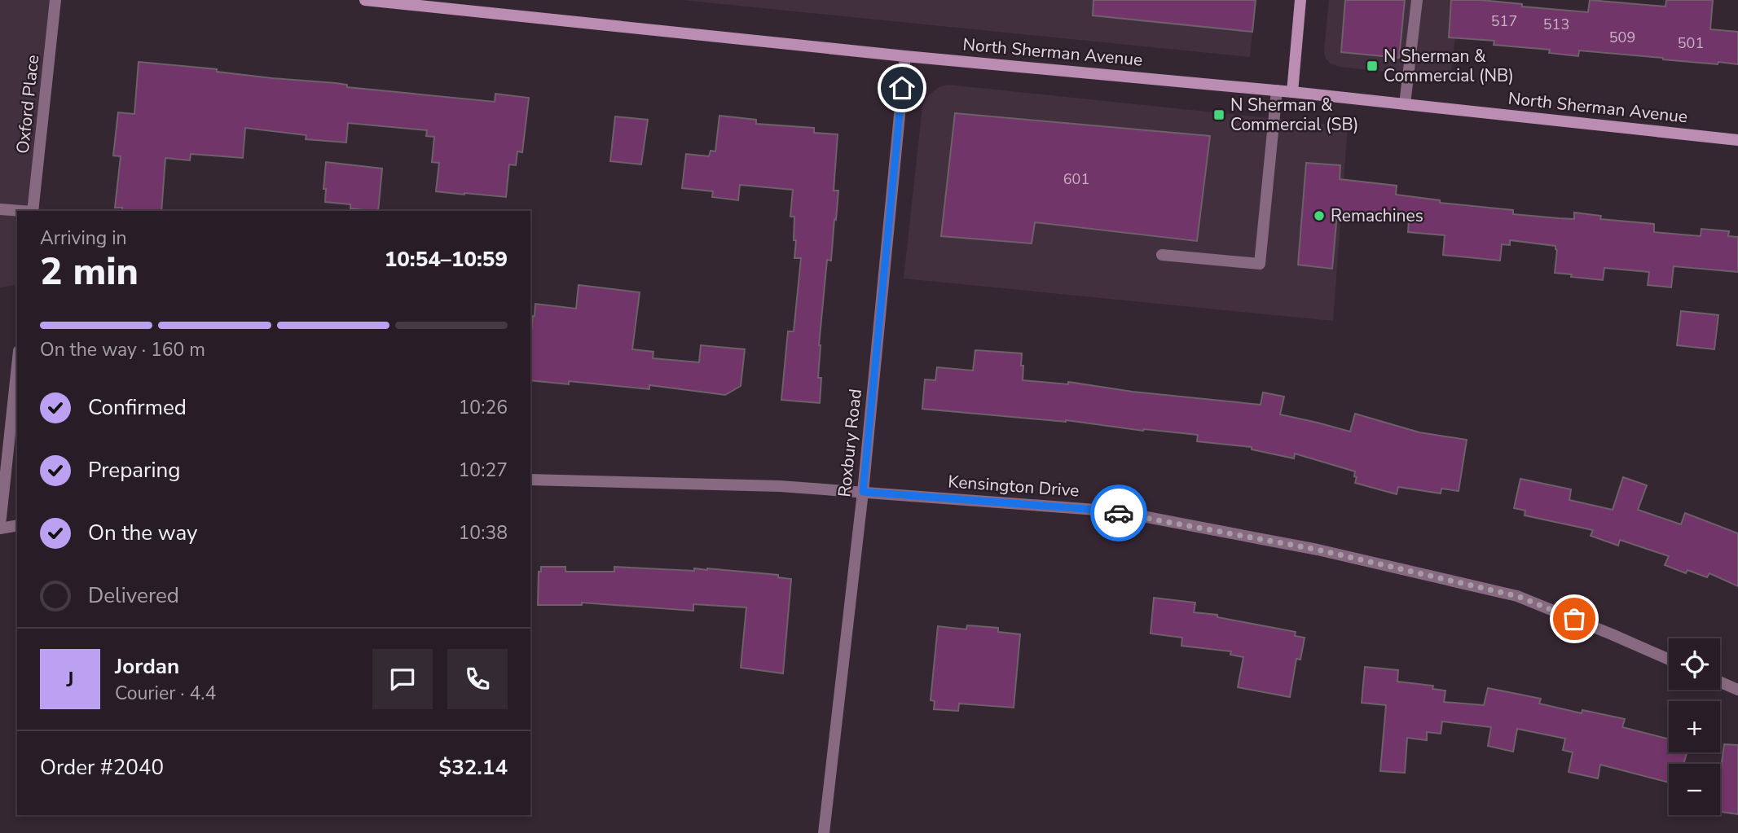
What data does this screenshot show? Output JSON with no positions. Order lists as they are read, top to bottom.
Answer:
{
  "streets": {
    "street": [
      "North Sherman Avenue",
      "Oxford Place",
      "Roxbury Road",
      "Kensington Drive"
    ]
  },
  "crossings": [
    ["North Sherman Avenue", "Roxbury Road"],
    ["Roxbury Road", "Kensington Drive"]
  ],
  "places": {
    "transit": ["N Sherman & Commercial (NB)", "N Sherman & Commercial (SB)"],
    "other": ["Remachines"]
  },
  "house_numbers": [
    "517",
    "513",
    "509",
    "501",
    "601"
  ],
  "page": {
    "heading": ["2 min", "Arriving in", "10:54–10:59"],
    "panel": [
      "Jordan",
      "Courier · 4.4",
      "Order #2040",
      "$32.14"
    ],
    "bar": "On the way · 160 m",
    "list": [
      ["Confirmed", "10:26"],
      ["Preparing", "10:27"],
      ["On the way", "10:38"],
      "Delivered"
    ],
    "map_buttons": ["+", "−"],
    "round": "J"
  }
}
